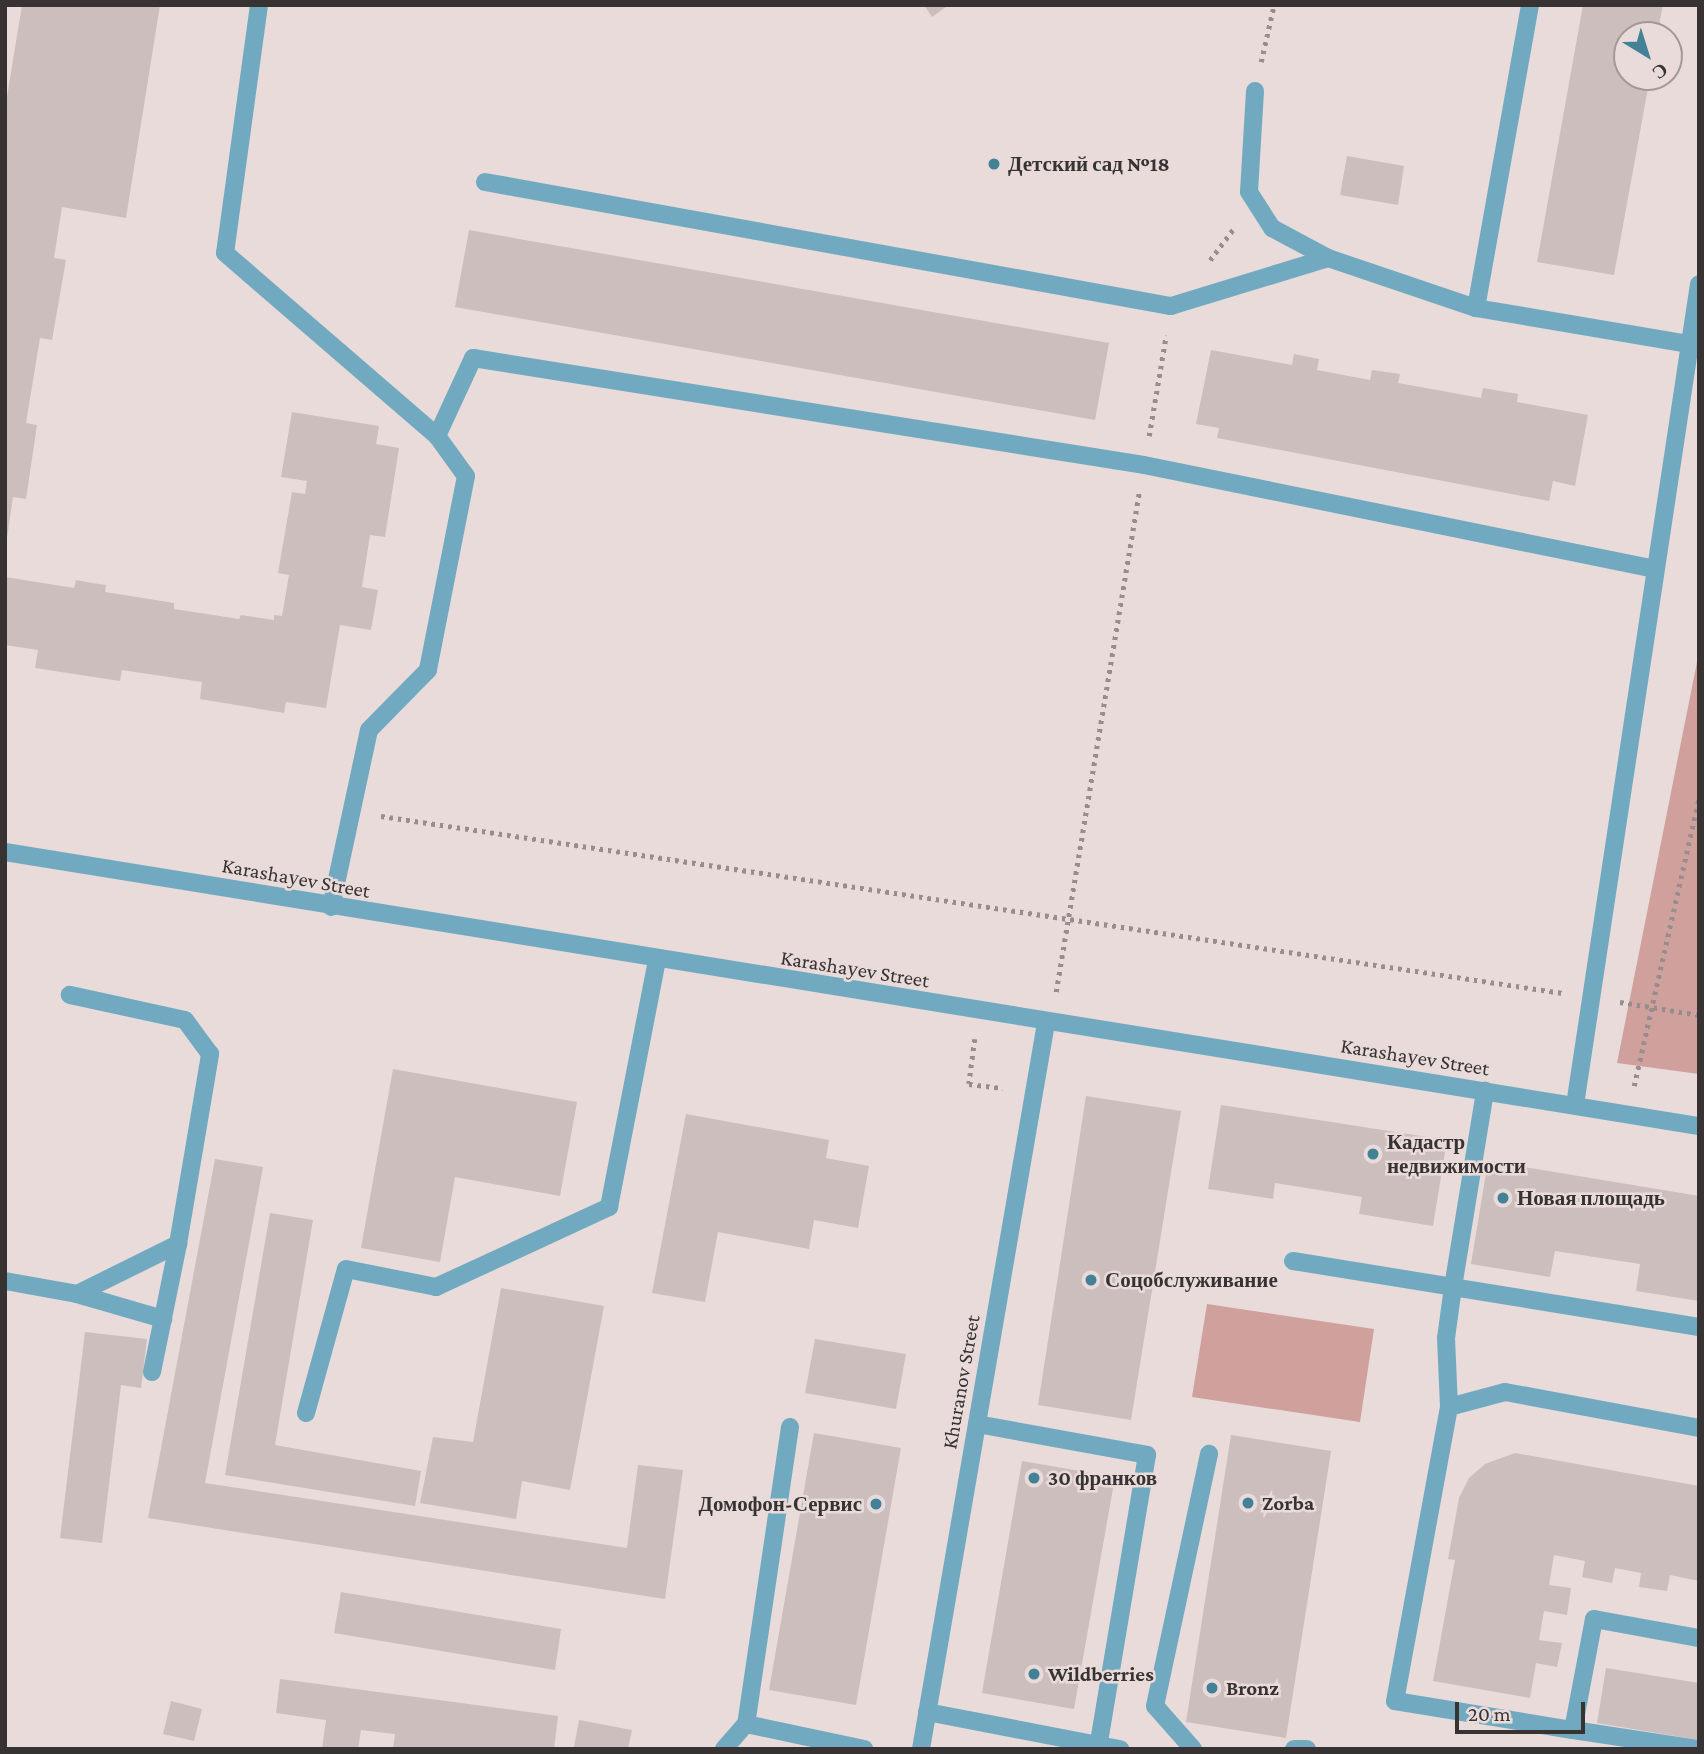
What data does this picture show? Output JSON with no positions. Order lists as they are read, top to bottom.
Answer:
{
  "streets": {
    "street": ["Karashaуev Street", "Khuranov Street"]
  },
  "crossings": [
    ["Karashaуev Street", "Khuranov Street"]
  ],
  "places": [
    "Детский сад №18",
    "Кадастр недвижимости",
    "Новая площадь",
    "Соцобслуживание",
    "30 франков",
    "Zorba",
    "Домофон-Сервис",
    "Wildberries",
    "Bronz"
  ],
  "scale_bar": "20 m",
  "north": "bottom right"
}
